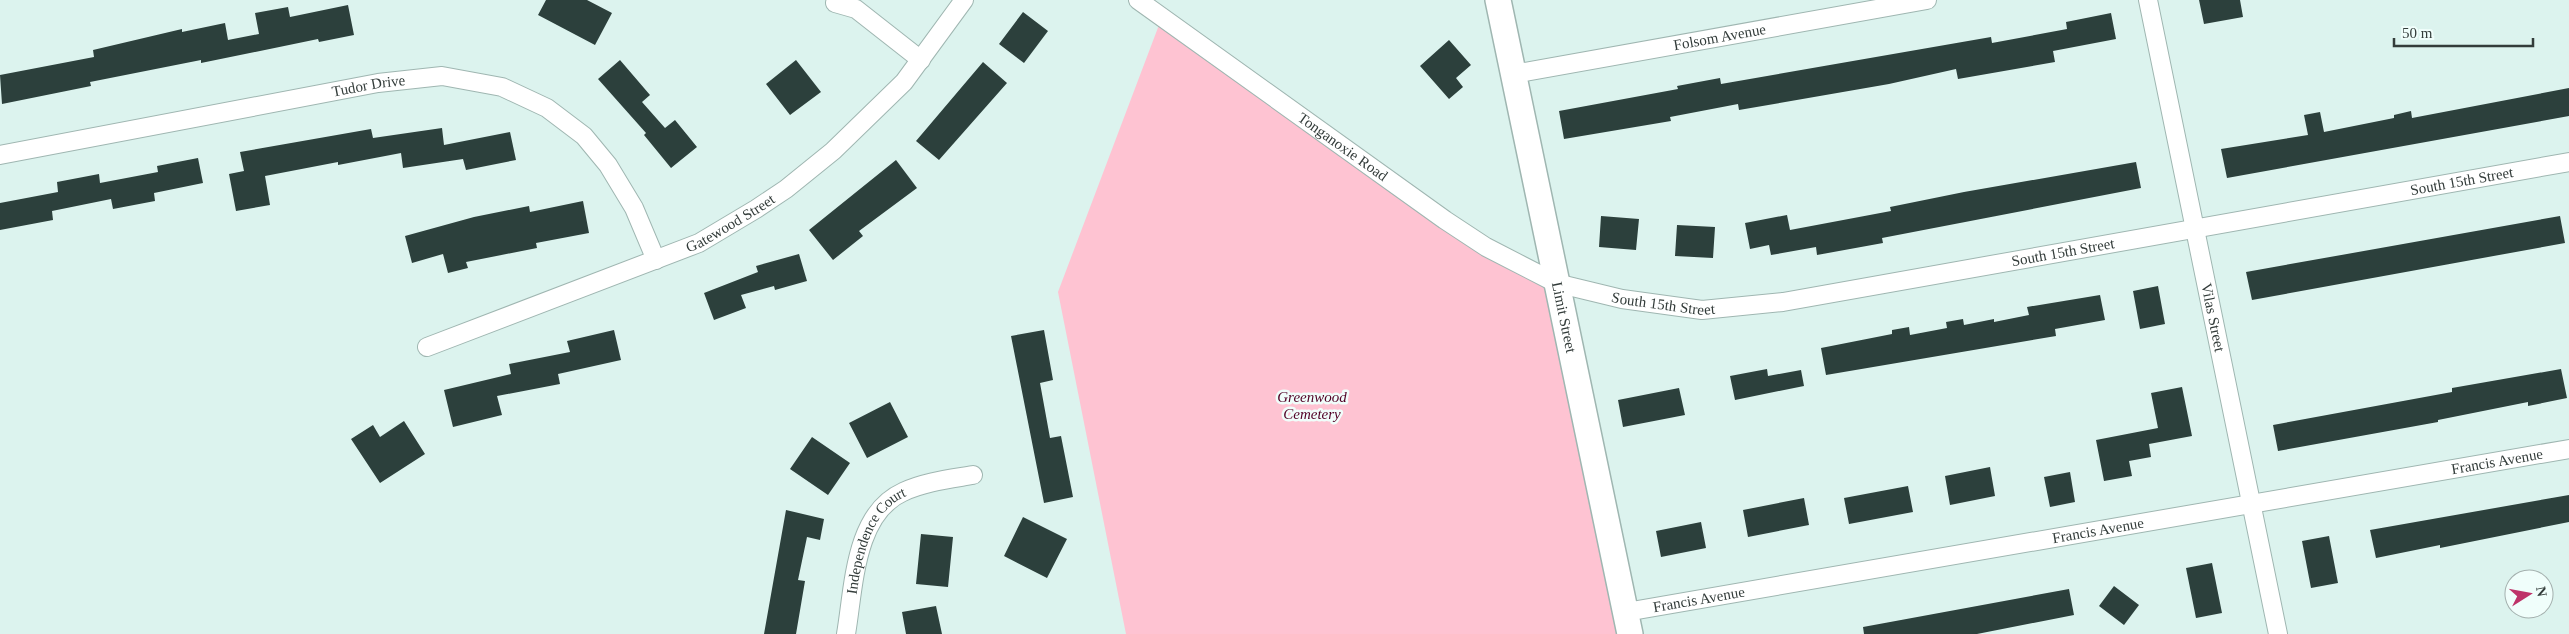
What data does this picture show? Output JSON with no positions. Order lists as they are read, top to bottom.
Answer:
{
  "streets": {
    "street": [
      "Folsom Avenue",
      "Tudor Drive",
      "Tonganoxie Road",
      "South 15th Street",
      "Gatewood Street",
      "Limit Street",
      "Vilas Street",
      "Francis Avenue",
      "Independence Court"
    ]
  },
  "crossings": [
    ["Folsom Avenue", "Limit Street"],
    ["Tudor Drive", "Gatewood Street"],
    ["Tonganoxie Road", "South 15th Street"],
    ["Tonganoxie Road", "Limit Street"],
    ["South 15th Street", "Limit Street"],
    ["South 15th Street", "Vilas Street"],
    ["Limit Street", "Francis Avenue"],
    ["Vilas Street", "Francis Avenue"]
  ],
  "parks": ["Greenwood Cemetery"],
  "scale_bar": "50 m",
  "north": "right"
}
